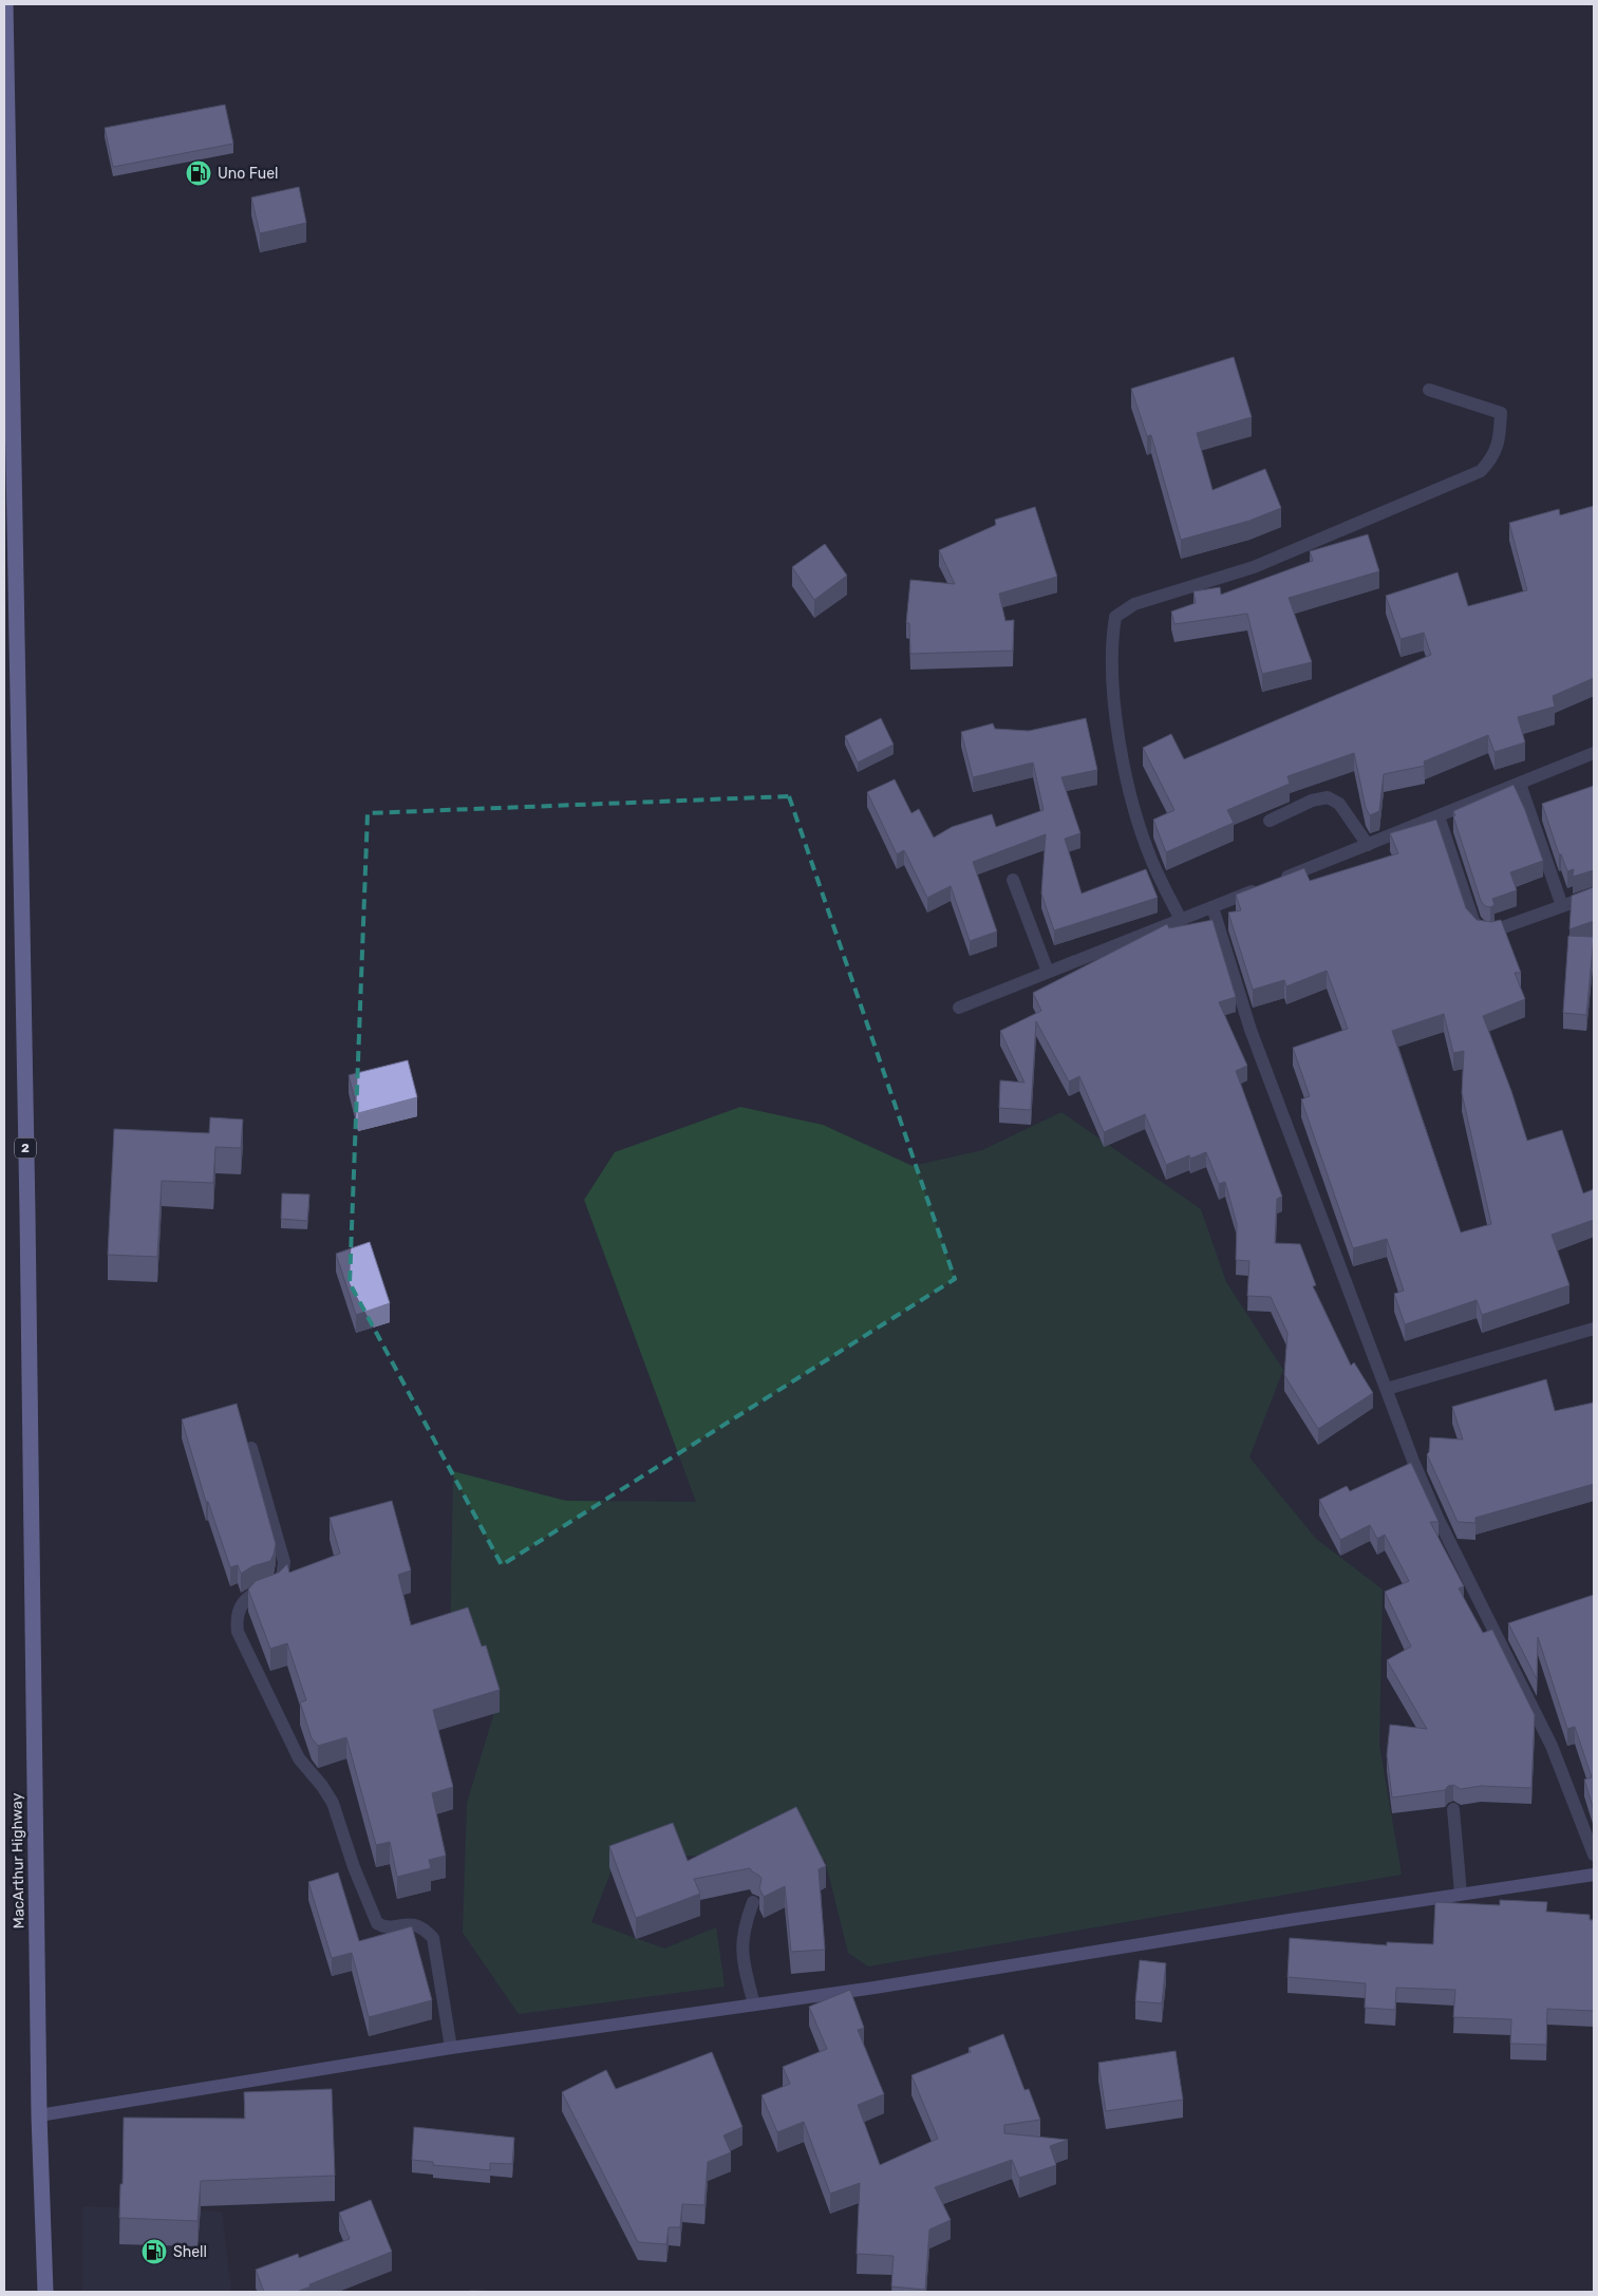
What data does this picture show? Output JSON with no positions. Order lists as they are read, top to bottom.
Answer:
{
  "streets": {
    "highway": ["2", "MacArthur Highway"]
  },
  "places": {
    "fuel station": ["Uno Fuel", "Shell"]
  }
}
